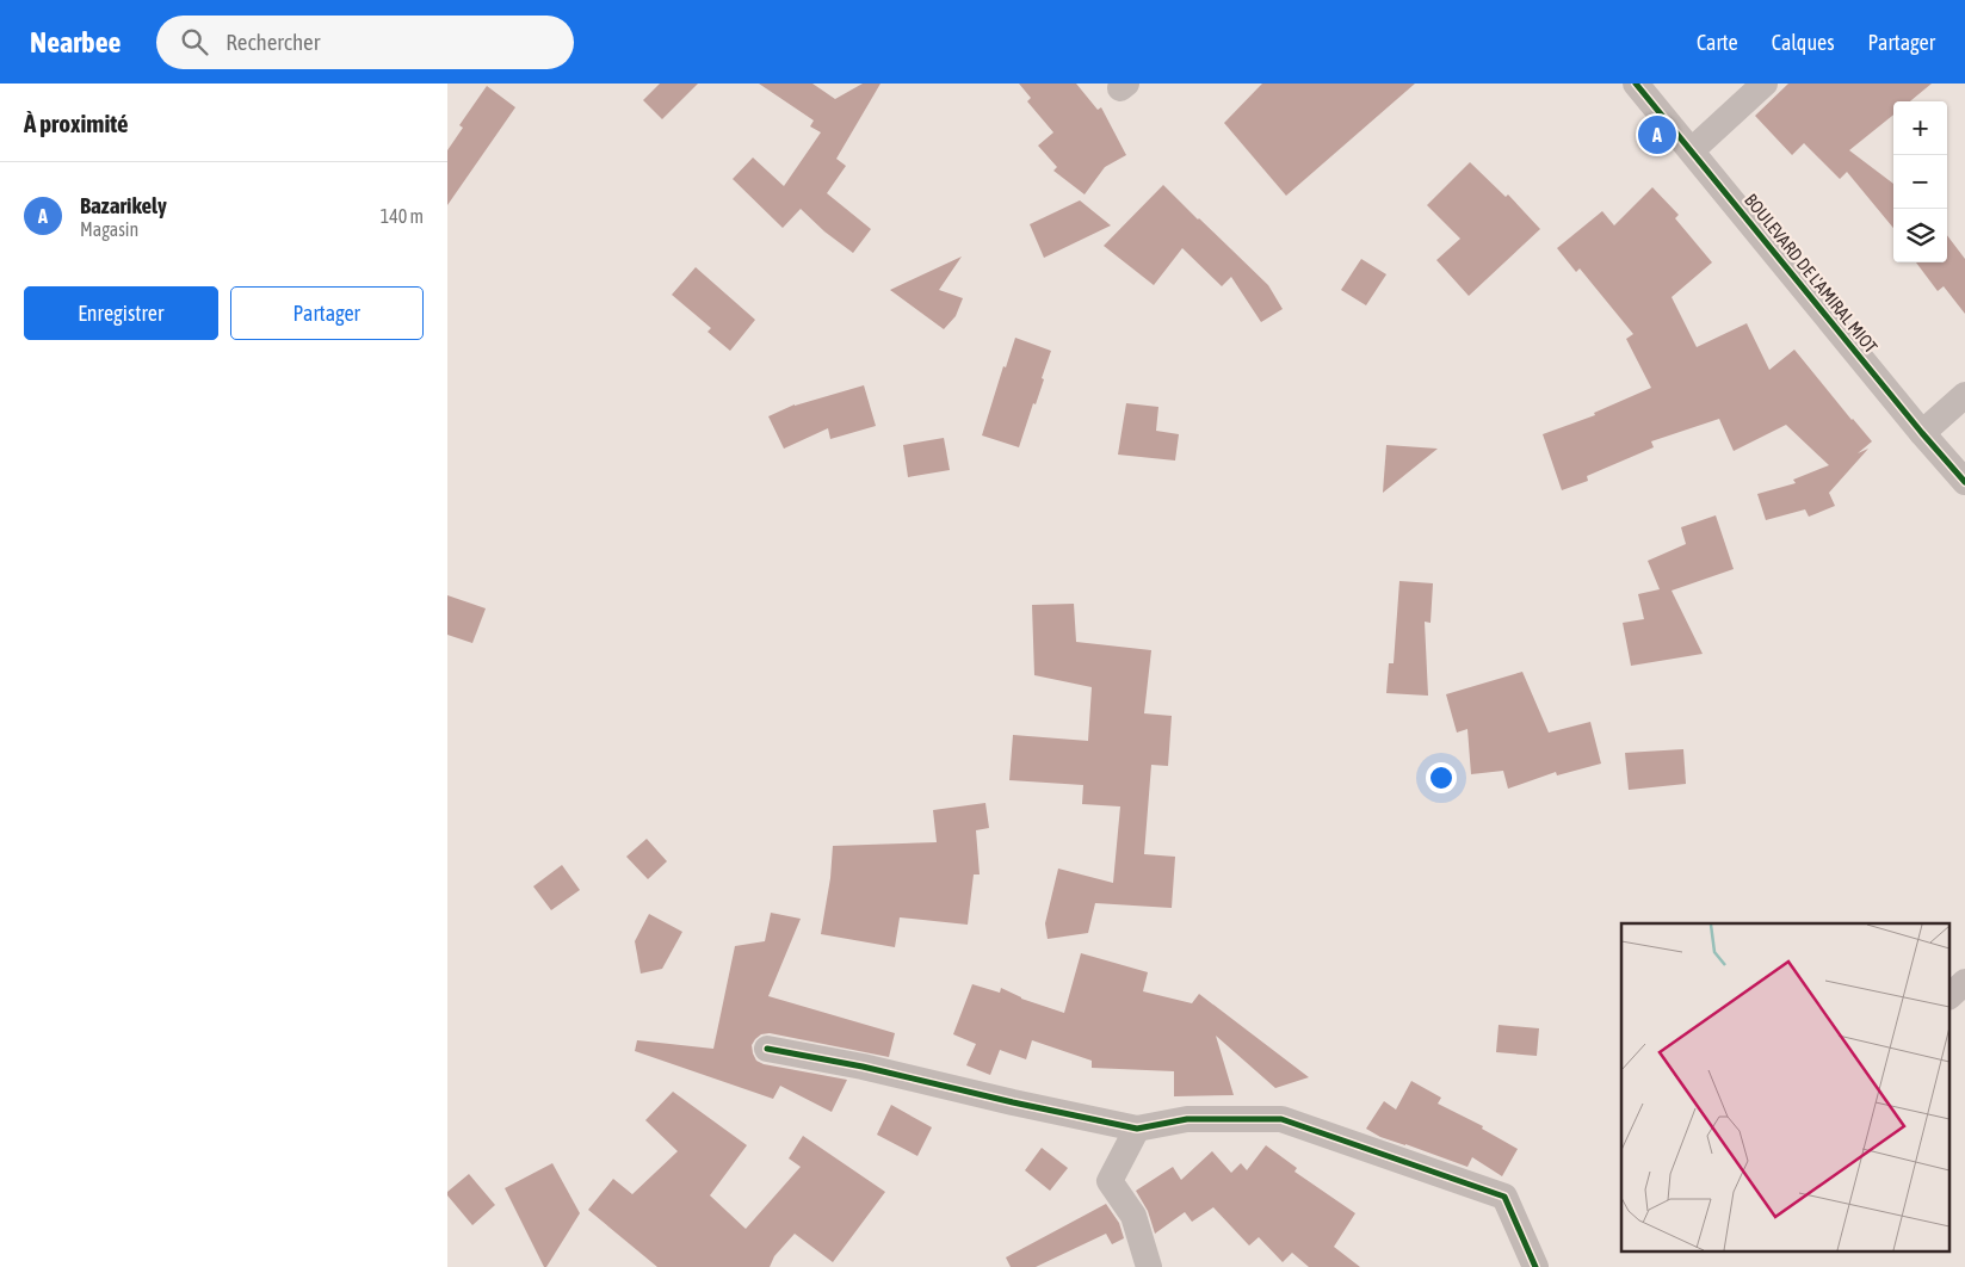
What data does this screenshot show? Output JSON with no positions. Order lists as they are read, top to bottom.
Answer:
{
  "streets": {
    "street": ["BOULEVARD DE L'AMIRAL MIOT"]
  },
  "page": {
    "header": "Nearbee",
    "search": "Rechercher",
    "nav": ["Carte", "Calques", "Partager"],
    "heading": "À proximité",
    "map_buttons": ["+", "−"],
    "pins": "A",
    "list": [
      {
        "mark": "A",
        "name": "Bazarikely",
        "note": "Magasin",
        "value": "140 m"
      }
    ],
    "buttons": ["Enregistrer", "Partager"]
  }
}
